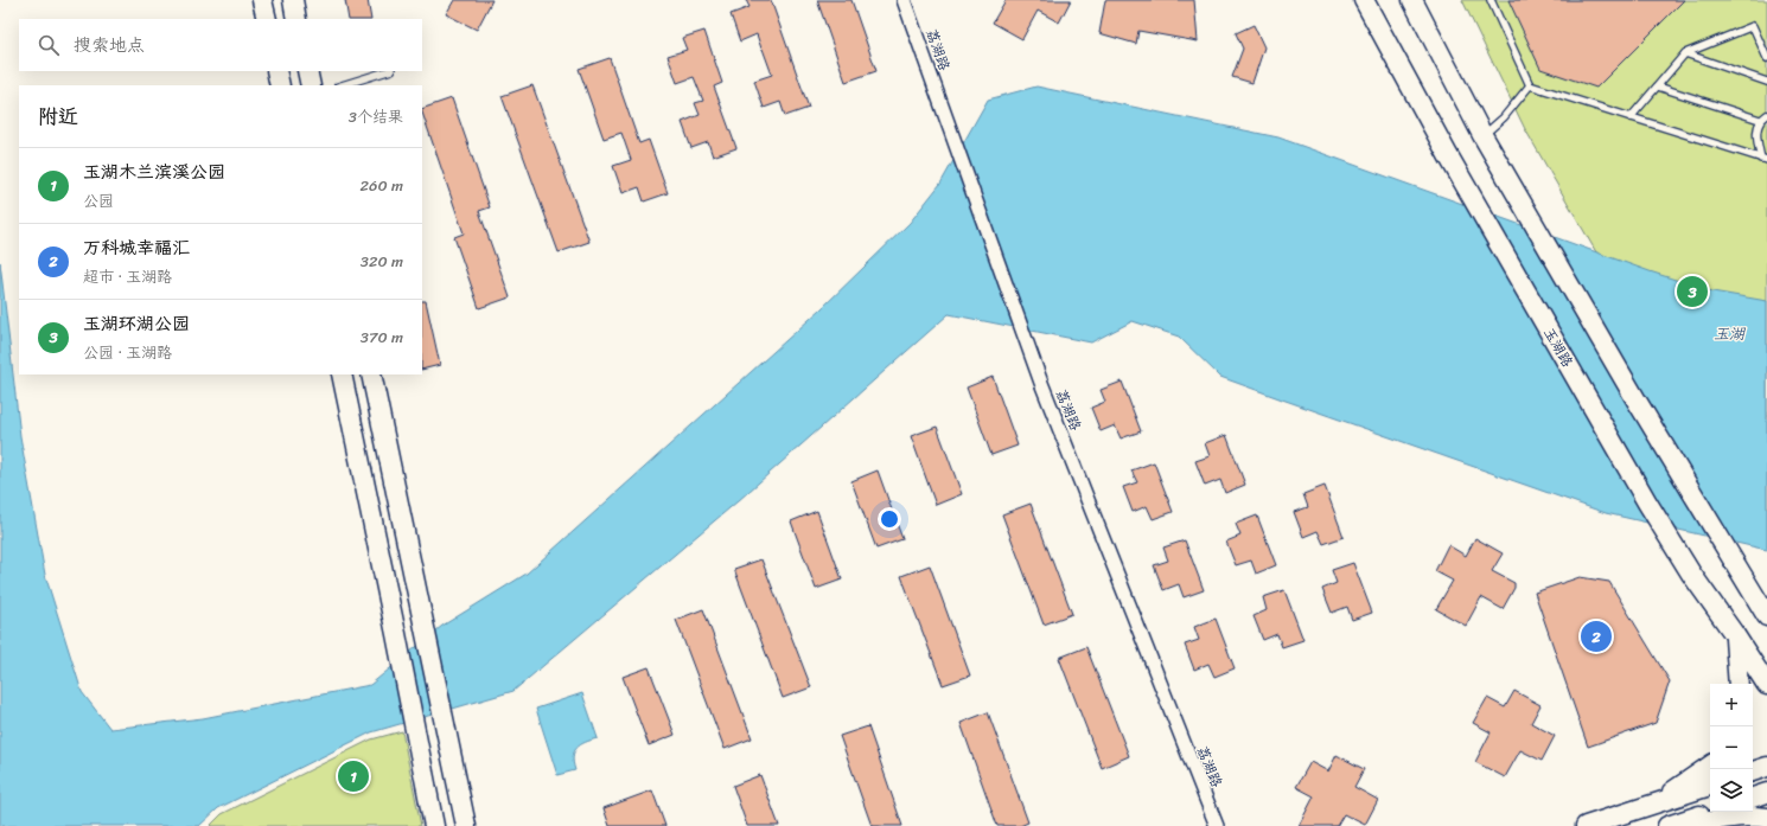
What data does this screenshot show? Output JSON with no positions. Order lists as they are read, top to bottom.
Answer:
{
  "streets": {
    "main road": ["玉湖路"],
    "street": ["荔湖路"]
  },
  "water": ["玉湖"],
  "page": {
    "search": "搜索地点",
    "heading": ["附近", "3个结果"],
    "list": [
      {
        "mark": "1",
        "name": "玉湖木兰滨溪公园",
        "note": "公园",
        "value": "260 m"
      },
      {
        "mark": "2",
        "name": "万科城幸福汇",
        "note": "超市 · 玉湖路",
        "value": "320 m"
      },
      {
        "mark": "3",
        "name": "玉湖环湖公园",
        "note": "公园 · 玉湖路",
        "value": "370 m"
      }
    ],
    "pins": ["3", "2", "1"],
    "map_buttons": ["+", "−"]
  }
}
